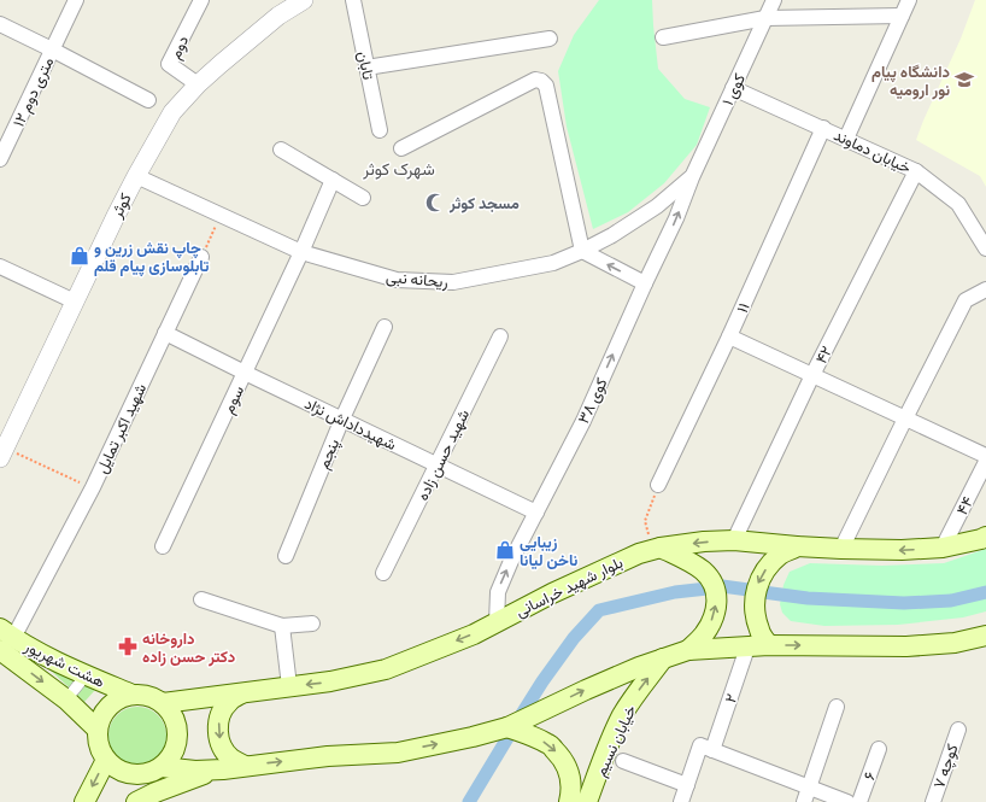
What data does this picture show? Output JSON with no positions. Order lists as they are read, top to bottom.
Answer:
{
  "streets": {
    "main road": ["بلوار شهید خراسانی", "هشت شهریور", "خیابان نسیم"],
    "street": [
      "دوم",
      "تابان",
      "کوی ۱",
      "۱۲ متری دوم",
      "خیابان دماوند",
      "کوثر",
      "ریحانه نبی",
      "۱۱",
      "۴۲",
      "سوم",
      "کوی ۳۸",
      "شهیدداداش نژاد",
      "شهید اکبر تمایل",
      "پنجم",
      "شهید حسن زاده",
      "۴۴",
      "۲",
      "کوچه ۷",
      "۶"
    ]
  },
  "crossings": [
    ["دوم", "کوثر"],
    ["کوی ۱", "خیابان دماوند"],
    ["کوی ۱", "ریحانه نبی"],
    ["کوی ۱", "کوی ۳۸"],
    ["خیابان دماوند", "۱۱"],
    ["خیابان دماوند", "۴۲"],
    ["کوثر", "ریحانه نبی"],
    ["ریحانه نبی", "سوم"],
    ["ریحانه نبی", "کوی ۳۸"],
    ["۴۲", "بلوار شهید خراسانی"],
    ["سوم", "شهیدداداش نژاد"],
    ["کوی ۳۸", "شهیدداداش نژاد"],
    ["کوی ۳۸", "بلوار شهید خراسانی"],
    ["شهیدداداش نژاد", "شهید اکبر تمایل"],
    ["شهیدداداش نژاد", "پنجم"],
    ["شهیدداداش نژاد", "شهید حسن زاده"],
    ["شهید اکبر تمایل", "هشت شهریور"],
    ["۴۴", "بلوار شهید خراسانی"],
    ["بلوار شهید خراسانی", "هشت شهریور"]
  ],
  "one_way": ["کوی ۳۸", "خیابان نسیم"],
  "districts": ["شهرک کوثر"],
  "places": {
    "school or university": ["دانشگاه پیام نور ارومیه"],
    "mosque": ["مسجد کوثر"],
    "shop": ["چاپ نقش زرین و تابلوسازی پیام قلم", "زیبایی ناخن لیانا"],
    "pharmacy": ["داروخانه دکتر حسن زاده"]
  }
}
